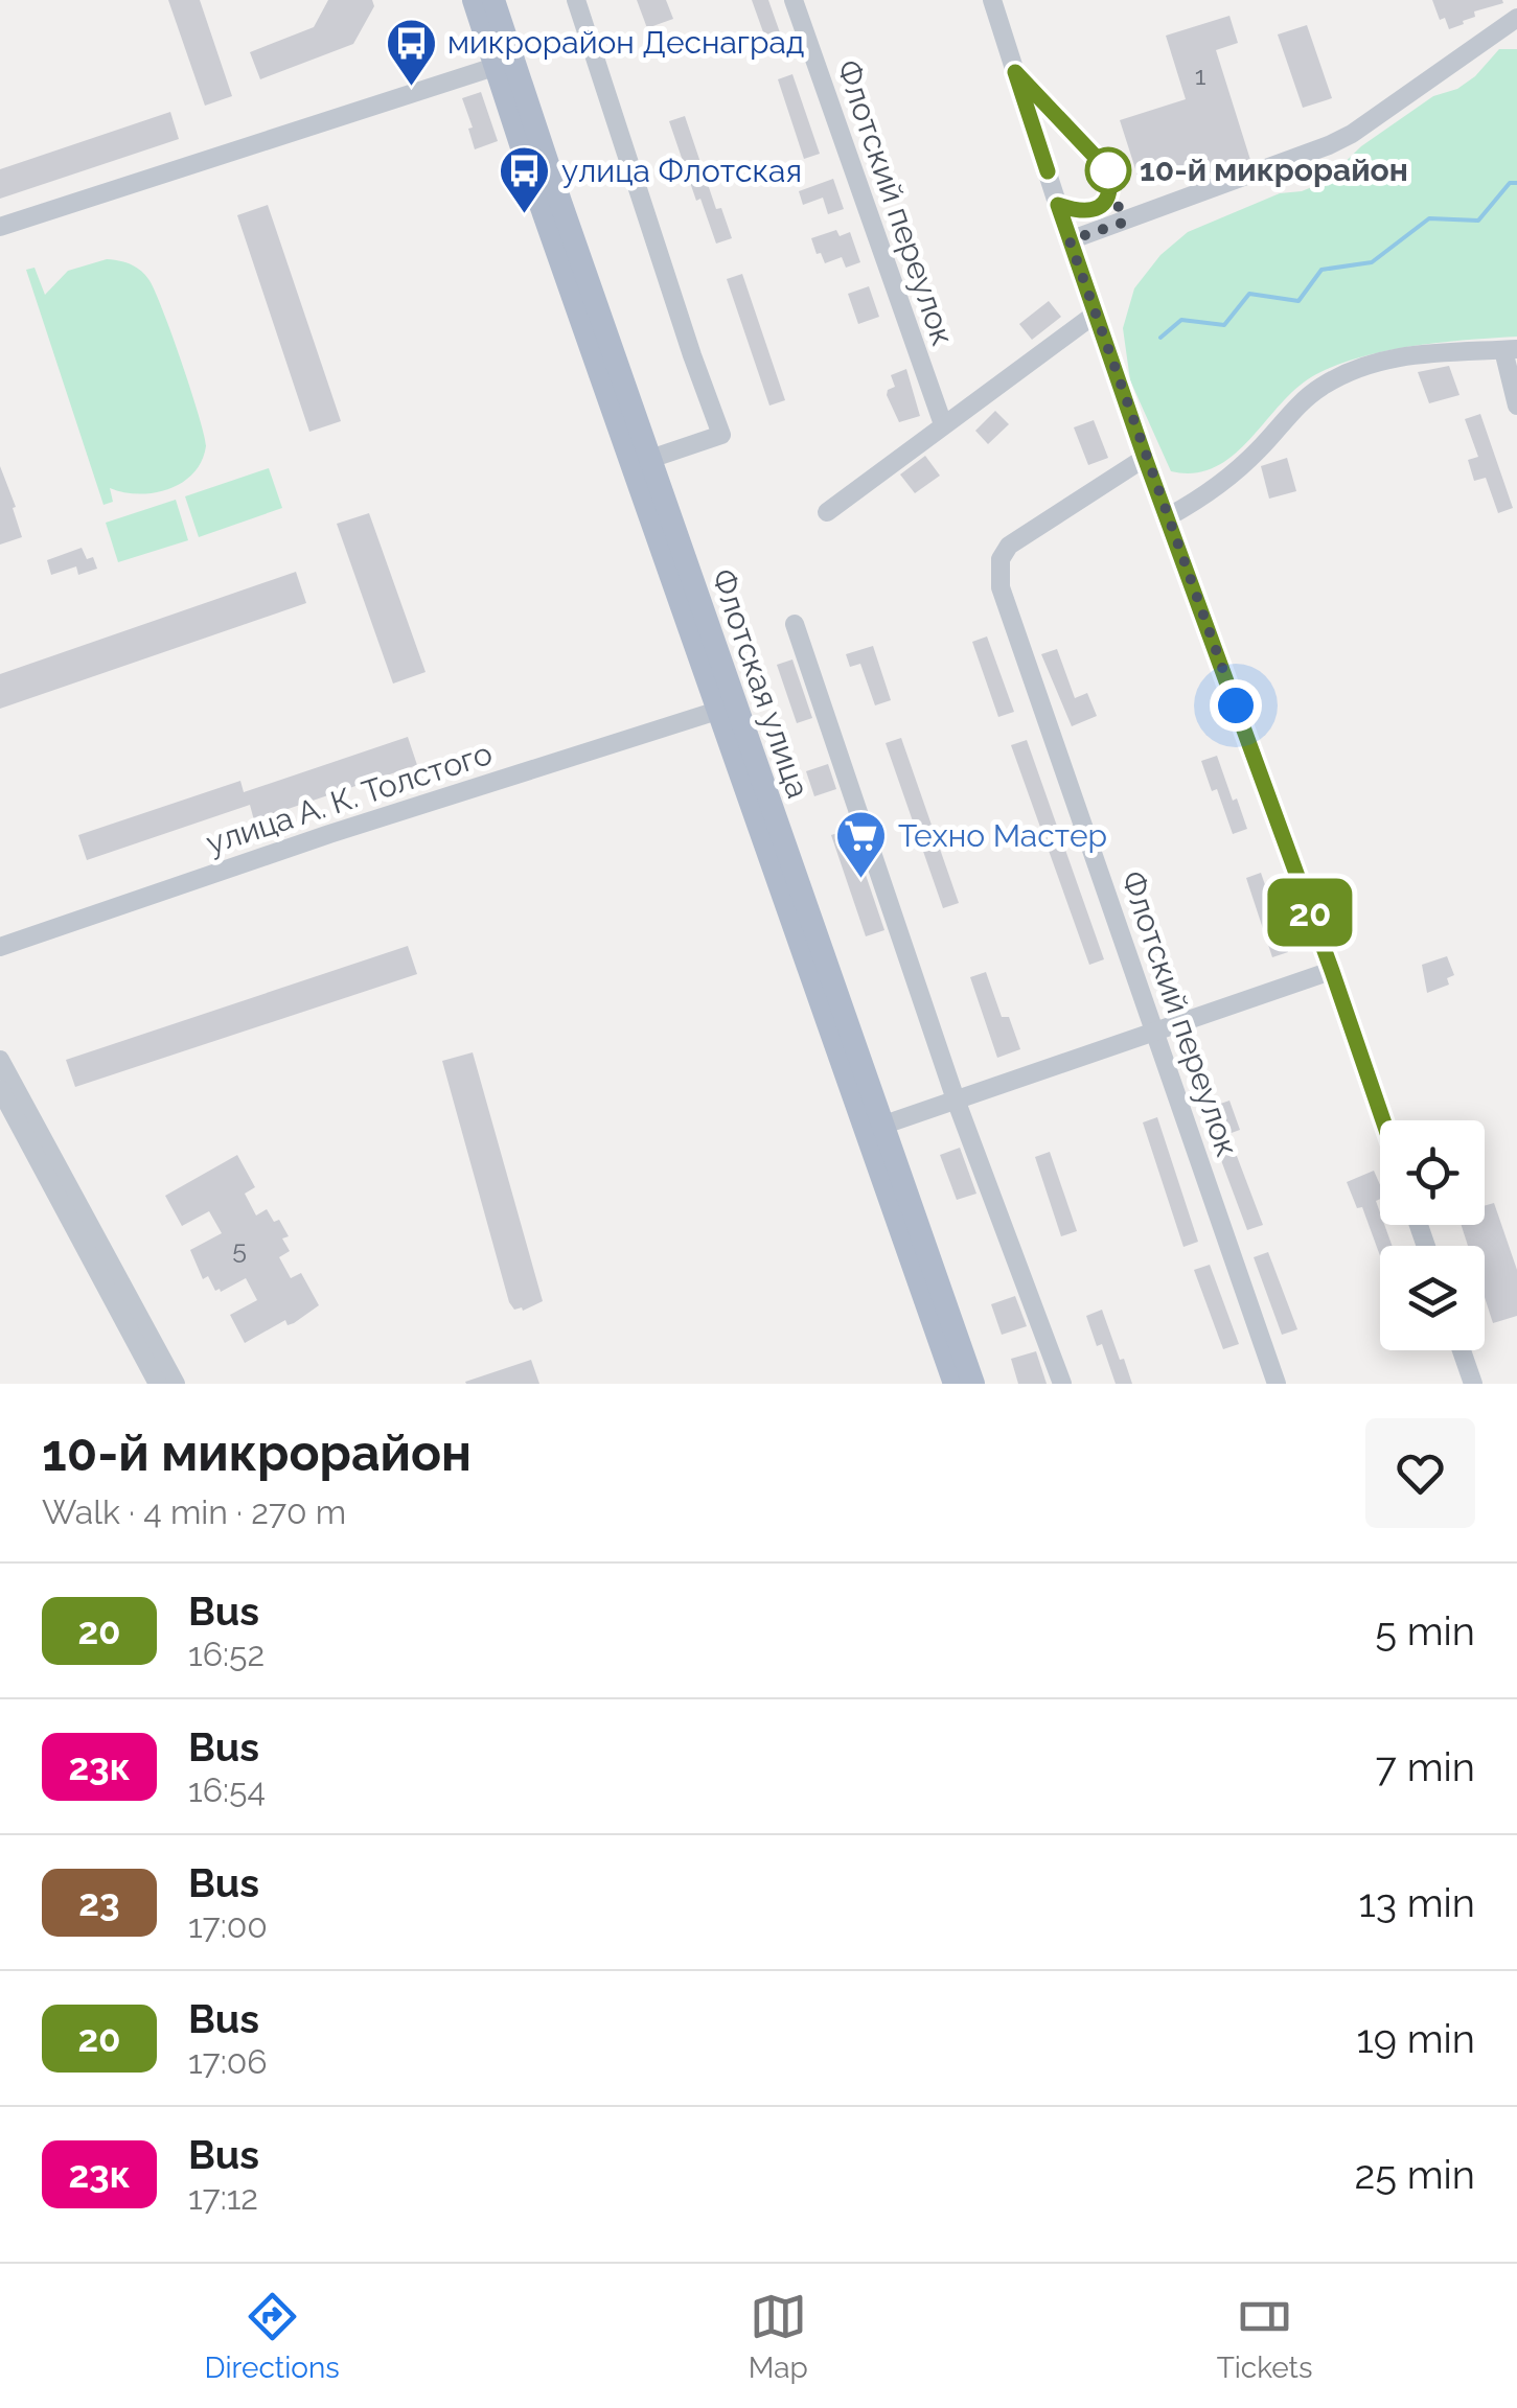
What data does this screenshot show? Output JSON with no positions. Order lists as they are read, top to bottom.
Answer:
{
  "streets": {
    "main road": ["Флотская улица"],
    "street": ["Флотский переулок", "улица А. К. Толстого"]
  },
  "crossings": [
    ["Флотская улица", "улица А. К. Толстого"]
  ],
  "places": {
    "bus stop": ["микрорайон Деснаград", "улица Флотская"],
    "other": ["10-й микрорайон"],
    "supermarket": ["Техно Мастер"]
  },
  "lines": ["bus line 20"],
  "house_numbers": ["1", "5"],
  "page": {
    "on_map": "20",
    "heading": ["10-й микрорайон", "Walk · 4 min · 270 m"],
    "list": [
      {
        "mark": "20",
        "name": "Bus",
        "note": "16:52",
        "value": "5 min"
      },
      {
        "mark": "23к",
        "name": "Bus",
        "note": "16:54",
        "value": "7 min"
      },
      {
        "mark": "23",
        "name": "Bus",
        "note": "17:00",
        "value": "13 min"
      },
      {
        "mark": "20",
        "name": "Bus",
        "note": "17:06",
        "value": "19 min"
      },
      {
        "mark": "23к",
        "name": "Bus",
        "note": "17:12",
        "value": "25 min"
      }
    ],
    "tabs": ["Directions", "Map", "Tickets"]
  }
}
